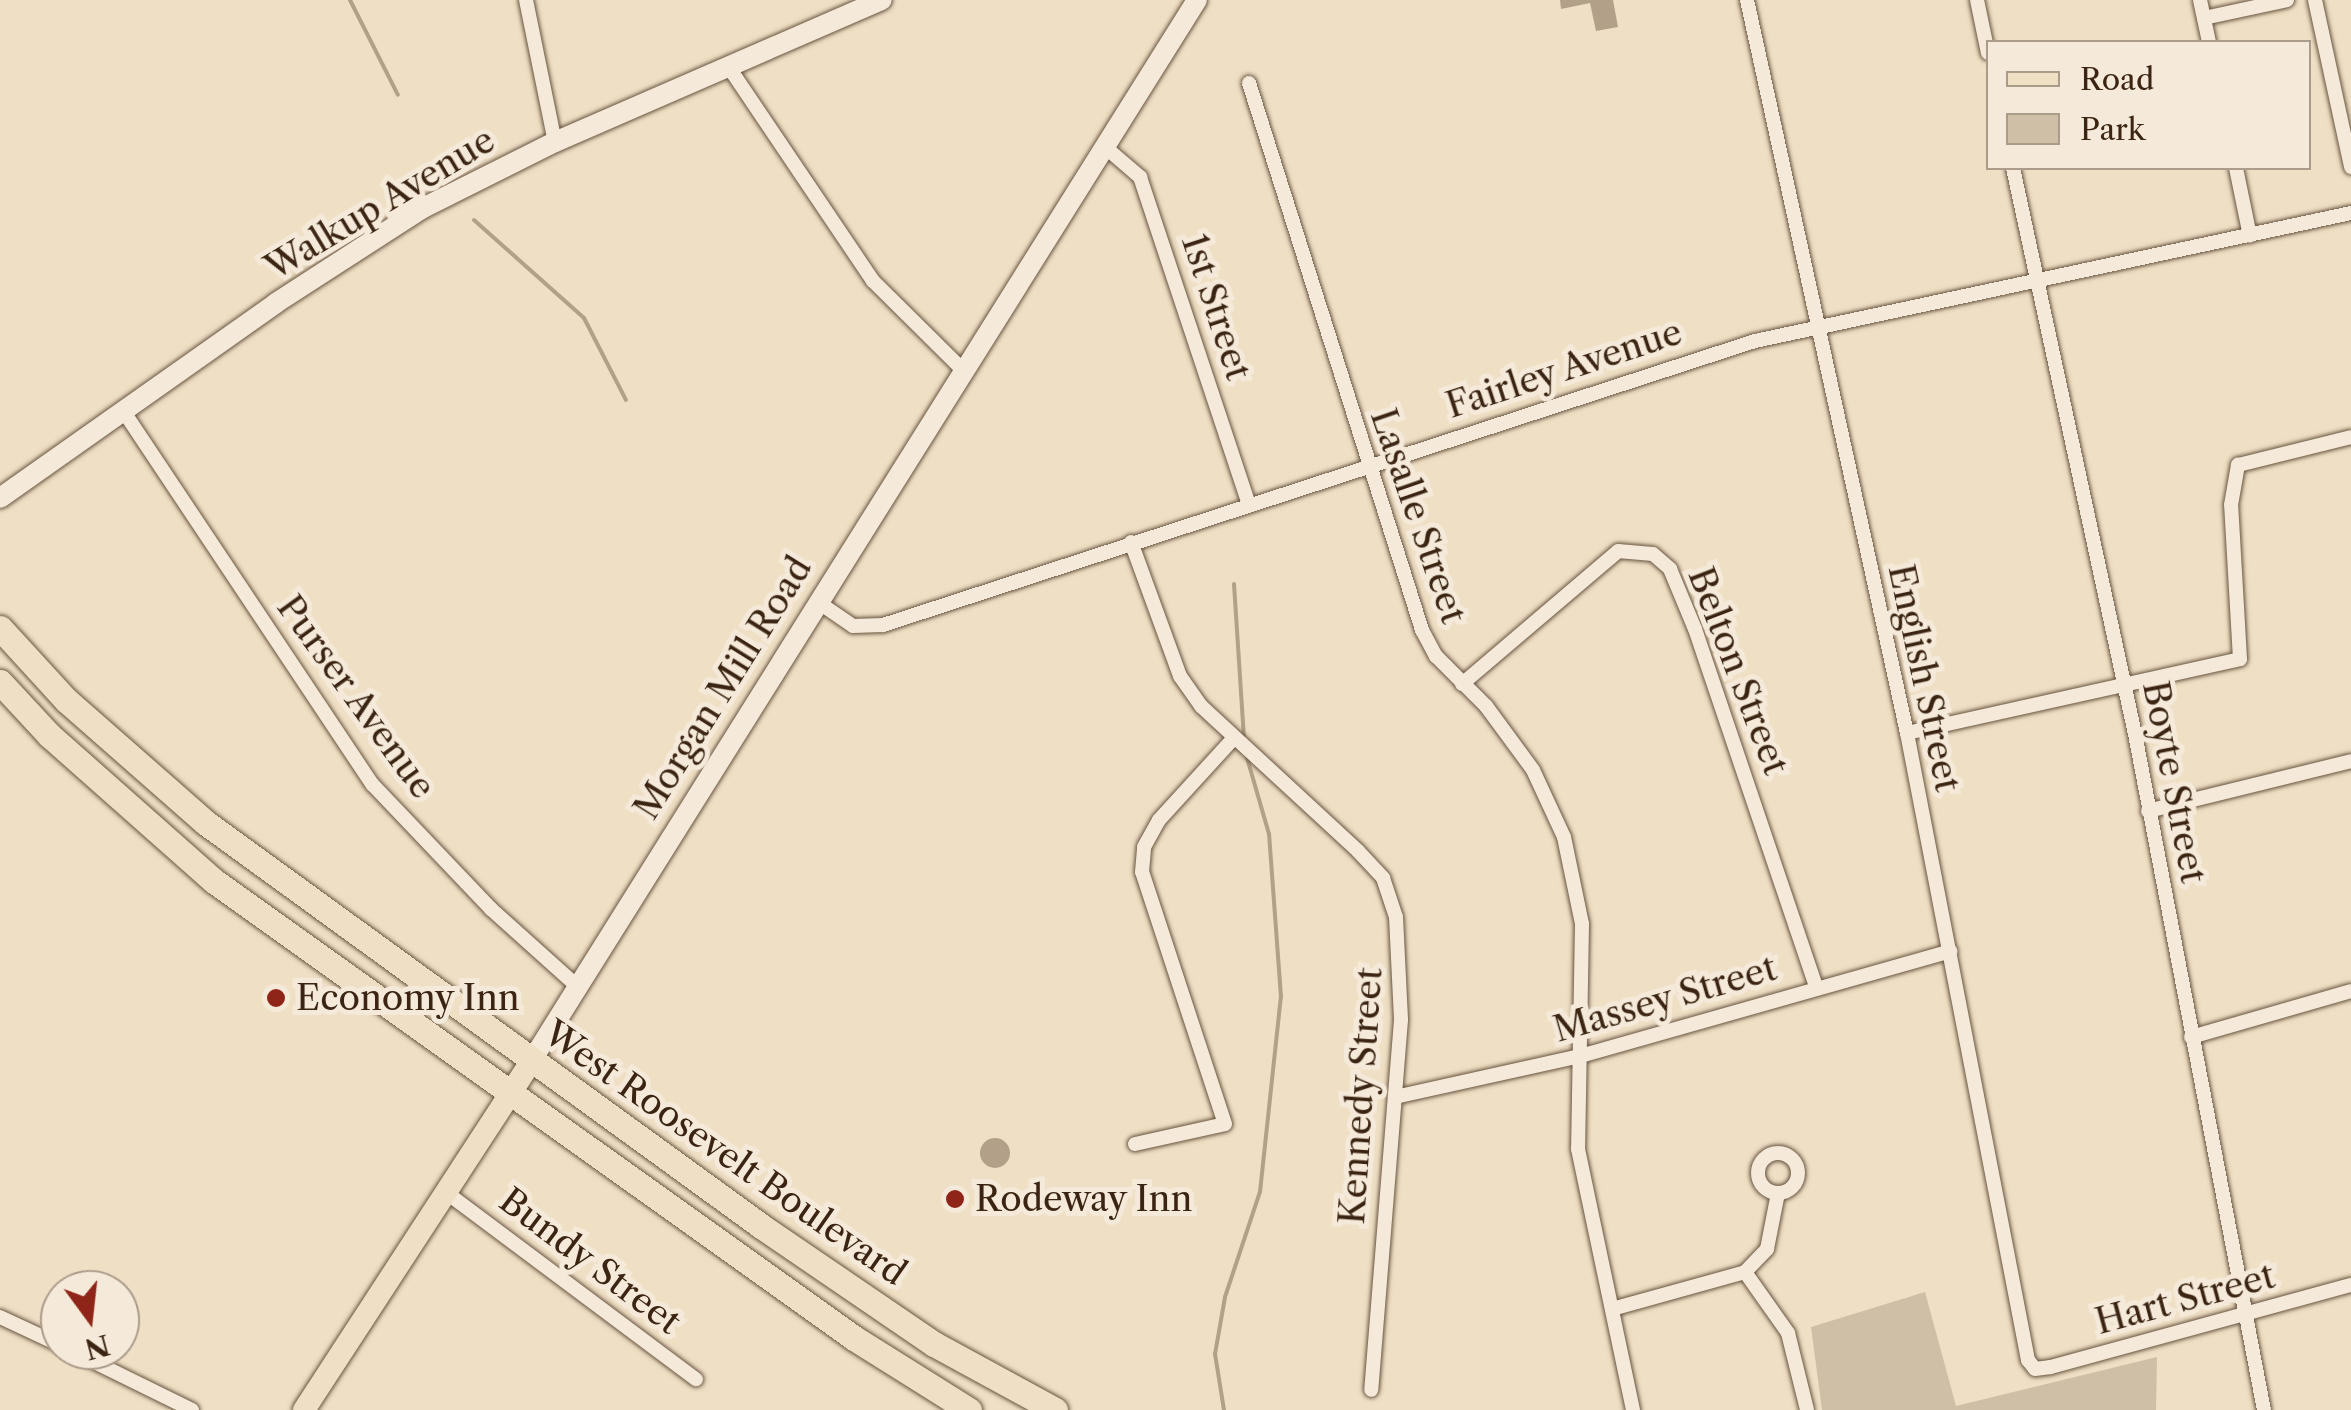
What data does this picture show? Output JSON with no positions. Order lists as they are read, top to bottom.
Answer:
{
  "streets": {
    "highway": ["West Roosevelt Boulevard"],
    "main road": ["Walkup Avenue", "Morgan Mill Road"],
    "street": [
      "1st Street",
      "Fairley Avenue",
      "Lasalle Street",
      "Belton Street",
      "English Street",
      "Purser Avenue",
      "Boyte Street",
      "Massey Street",
      "Kennedy Street",
      "Bundy Street",
      "Hart Street"
    ]
  },
  "crossings": [
    ["Walkup Avenue", "Purser Avenue"],
    ["1st Street", "Fairley Avenue"],
    ["1st Street", "Morgan Mill Road"],
    ["Fairley Avenue", "Lasalle Street"],
    ["Fairley Avenue", "English Street"],
    ["Fairley Avenue", "Morgan Mill Road"],
    ["Fairley Avenue", "Boyte Street"],
    ["Fairley Avenue", "Kennedy Street"],
    ["Lasalle Street", "Belton Street"],
    ["Lasalle Street", "Massey Street"],
    ["Belton Street", "Massey Street"],
    ["English Street", "Massey Street"],
    ["English Street", "Hart Street"],
    ["Morgan Mill Road", "Purser Avenue"],
    ["Morgan Mill Road", "West Roosevelt Boulevard"],
    ["Morgan Mill Road", "Bundy Street"],
    ["Boyte Street", "Hart Street"],
    ["Massey Street", "Kennedy Street"]
  ],
  "places": ["Economy Inn", "Rodeway Inn"],
  "legend": ["Road", "Park"],
  "north": "bottom"
}
